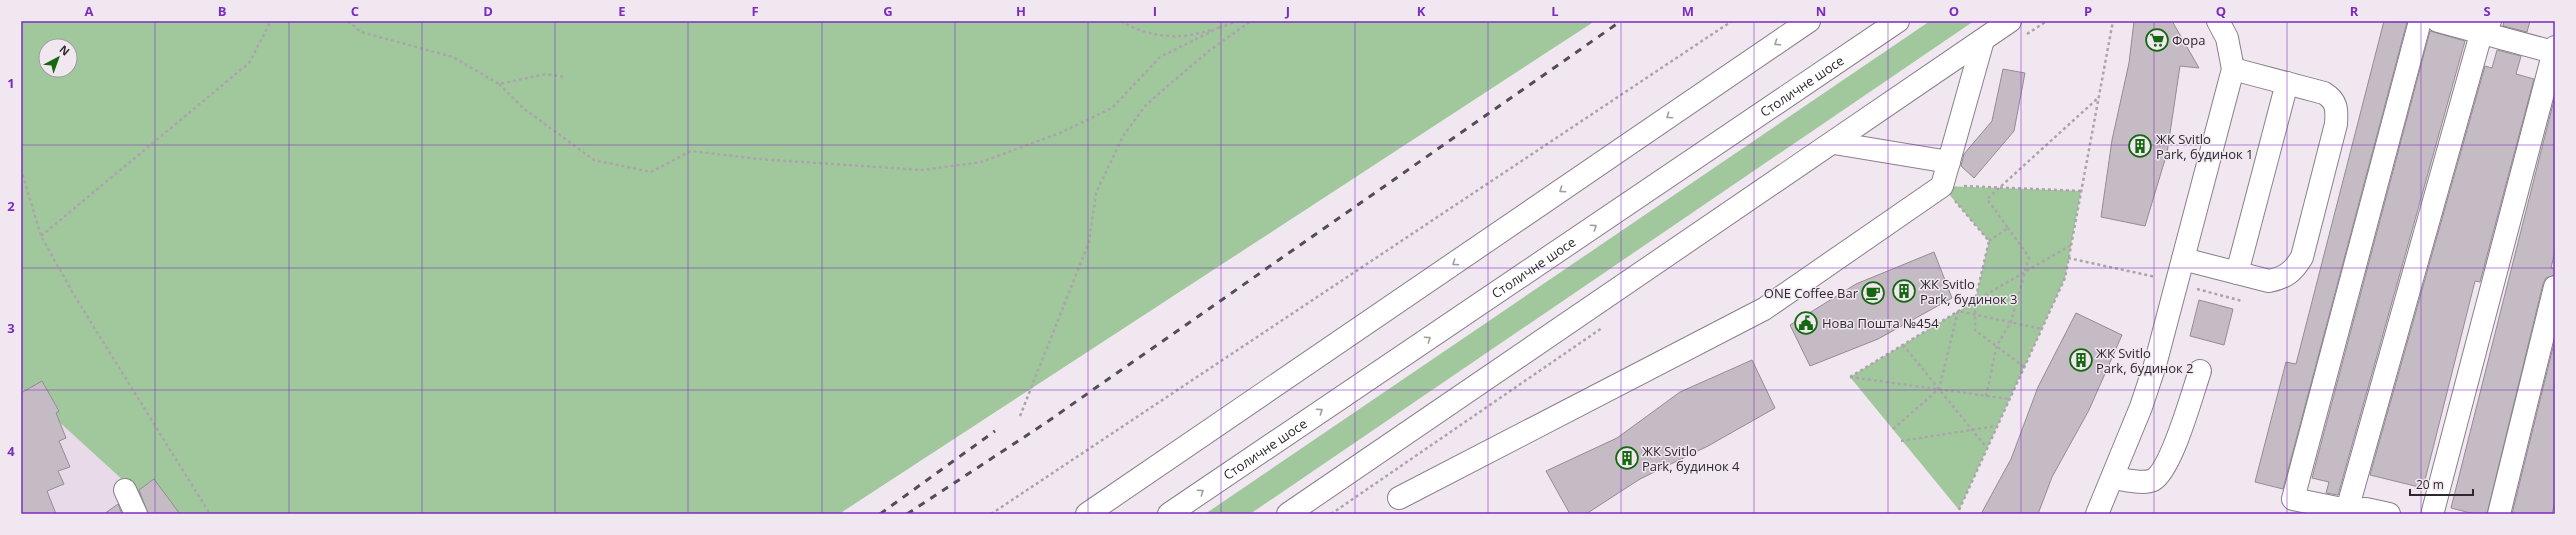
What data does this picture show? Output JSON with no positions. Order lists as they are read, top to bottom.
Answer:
{
  "streets": {
    "main road": ["Столичне шосе"]
  },
  "places": {
    "supermarket": ["Фора"],
    "building": [
      "ЖК Svitlo Park, будинок 1",
      "ЖК Svitlo Park, будинок 3",
      "ЖК Svitlo Park, будинок 2",
      "ЖК Svitlo Park, будинок 4"
    ],
    "cafe": ["ONE Coffee Bar"],
    "public building": ["Нова Пошта №454"]
  },
  "scale_bar": "20 m",
  "north": "top right",
  "grid": {
    "columns": [
      "A",
      "B",
      "C",
      "D",
      "E",
      "F",
      "G",
      "H",
      "I",
      "J",
      "K",
      "L",
      "M",
      "N",
      "O",
      "P",
      "Q",
      "R",
      "S"
    ],
    "rows": [
      "1",
      "2",
      "3",
      "4"
    ]
  }
}
